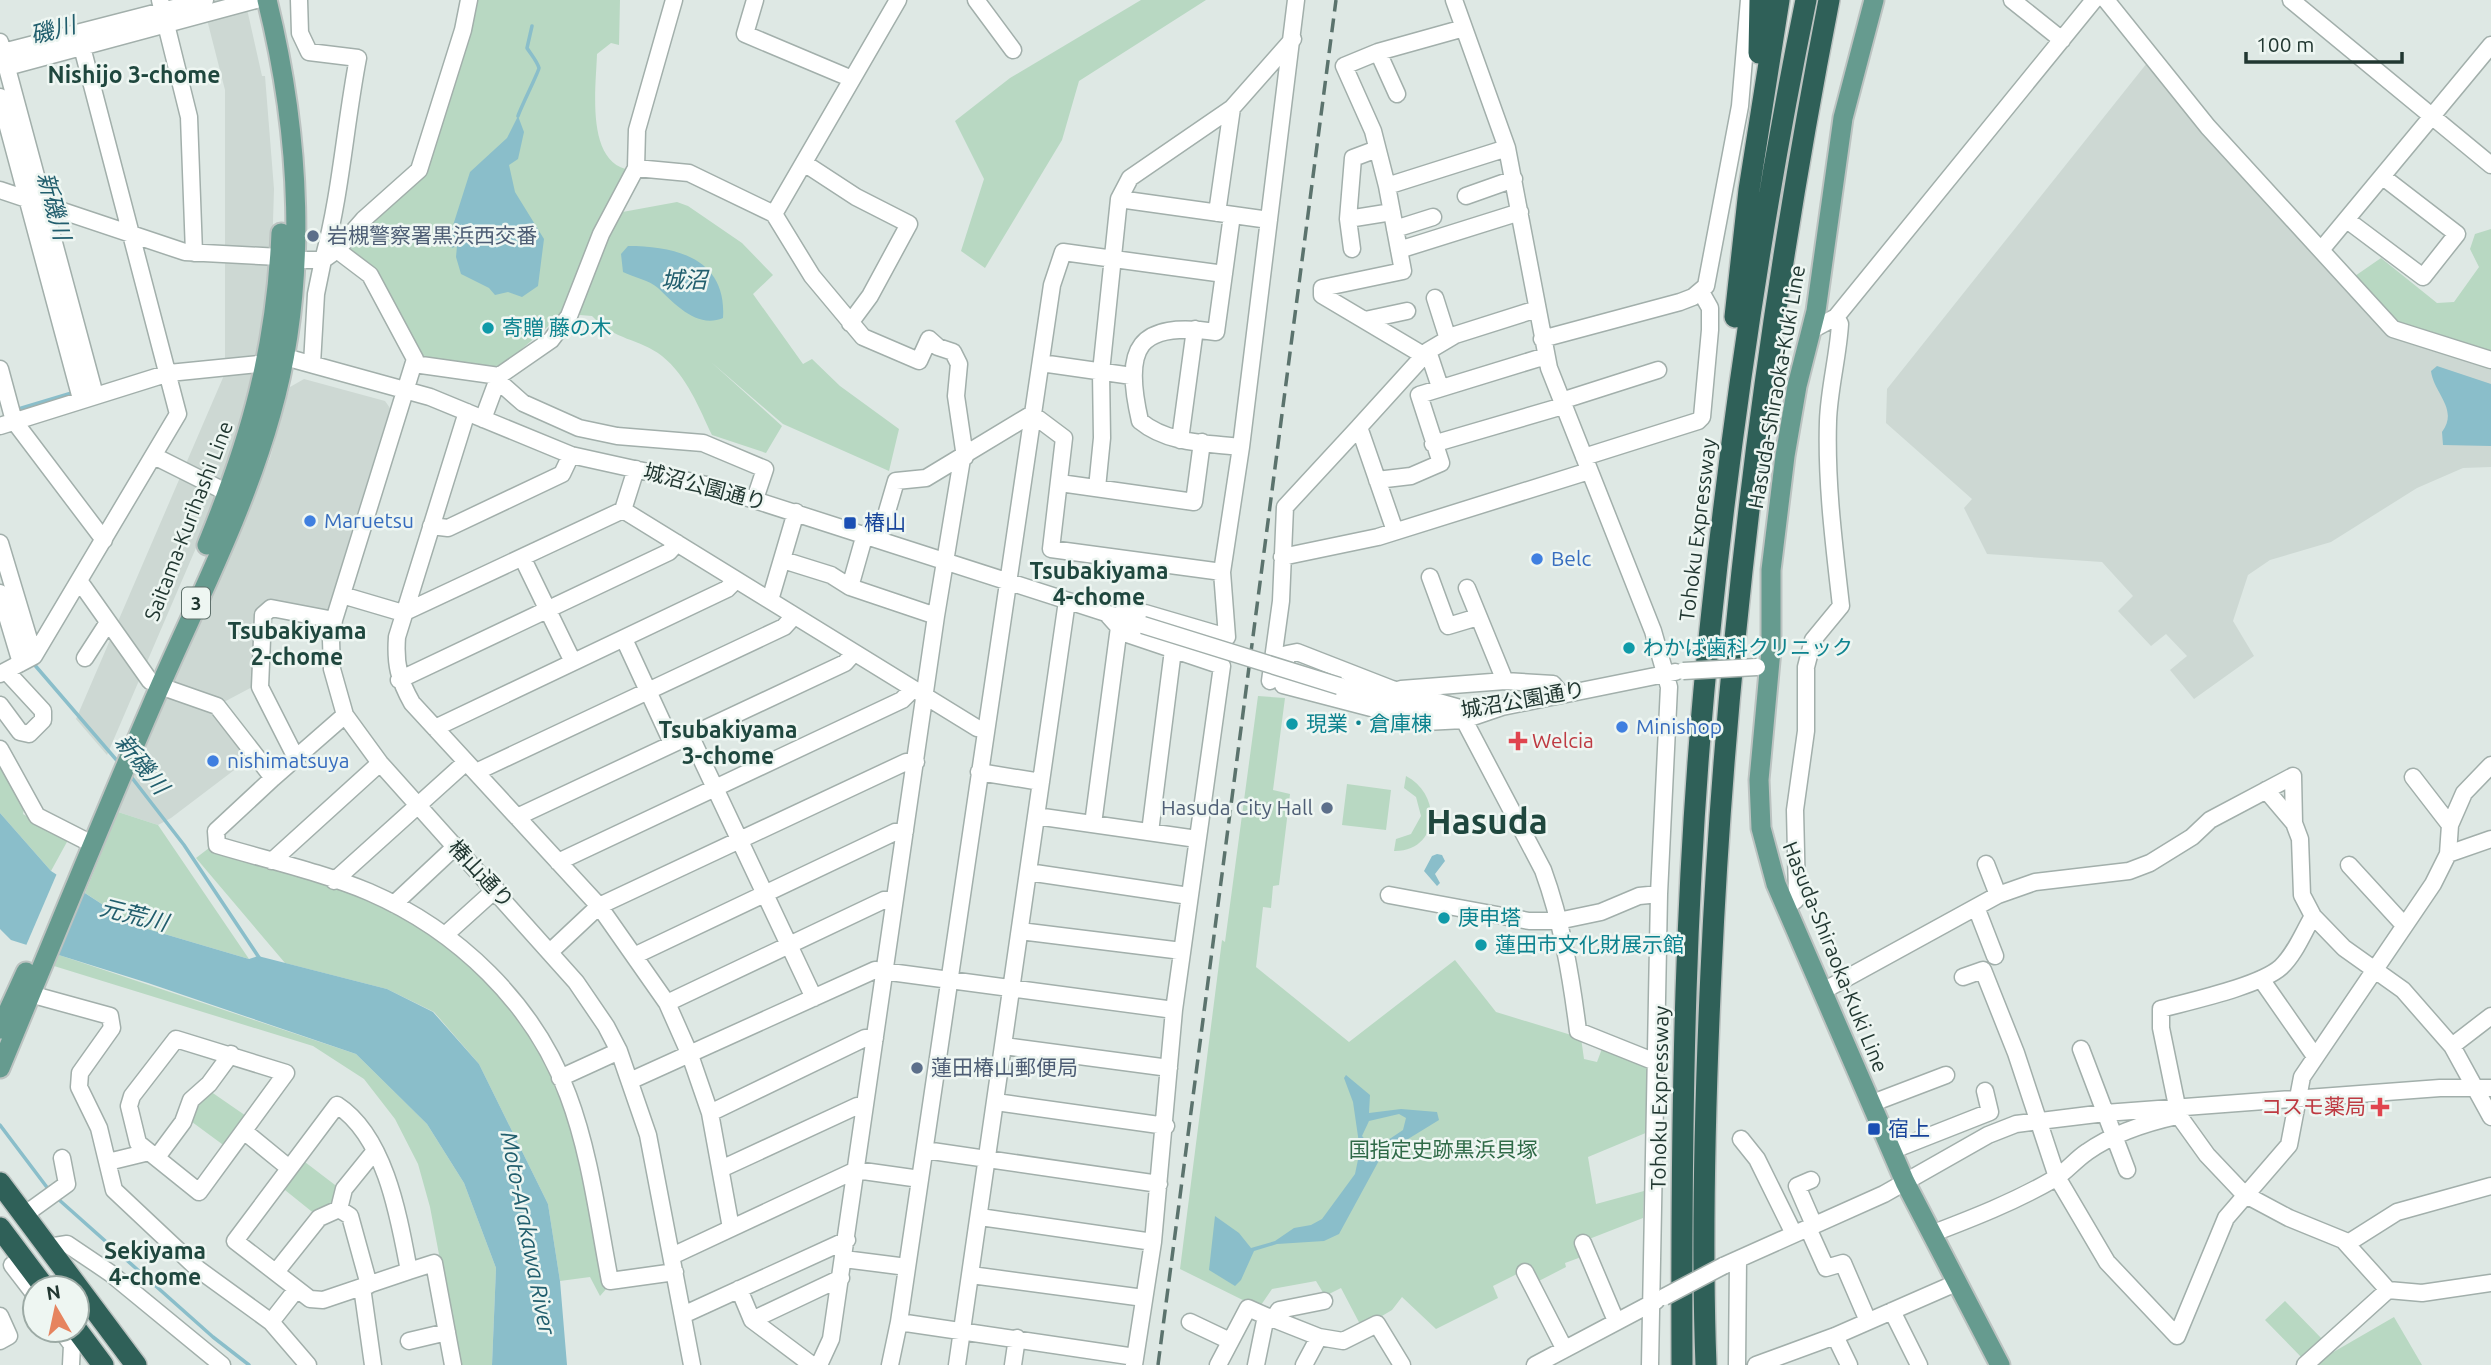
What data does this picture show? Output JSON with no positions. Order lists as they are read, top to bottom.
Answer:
{
  "streets": {
    "highway": ["Tohoku Expressway"],
    "main road": ["Hasuda-Shiraoka-Kuki Line", "Saitama-Kurihashi Line", "3"],
    "street": ["城沼公園通り", "椿山通り"]
  },
  "crossings": [
    ["Hasuda-Shiraoka-Kuki Line", "城沼公園通り"],
    ["城沼公園通り", "Saitama-Kurihashi Line"],
    ["城沼公園通り", "椿山通り"]
  ],
  "districts": [
    "Nishijo 3-chome",
    "Tsubakiyama 4-chome",
    "Tsubakiyama 2-chome",
    "Tsubakiyama 3-chome",
    "Hasuda",
    "Sekiyama 4-chome"
  ],
  "water": [
    "磯川",
    "新磯川",
    "城沼",
    "元荒川",
    "Moto-Arakawa River"
  ],
  "parks": ["国指定史跡黒浜貝塚"],
  "places": {
    "other": [
      "岩槻警察署黒浜西交番",
      "寄贈 藤の木",
      "Maruetsu",
      "Belc",
      "わかば歯科クリニック",
      "現業・倉庫棟",
      "Minishop",
      "nishimatsuya",
      "Hasuda City Hall",
      "庚申塔",
      "蓮田市文化財展示館",
      "蓮田椿山郵便局"
    ],
    "transit": ["椿山", "宿上"],
    "health": ["Welcia", "コスモ薬局"]
  },
  "scale_bar": "100 m",
  "north": "top"
}
